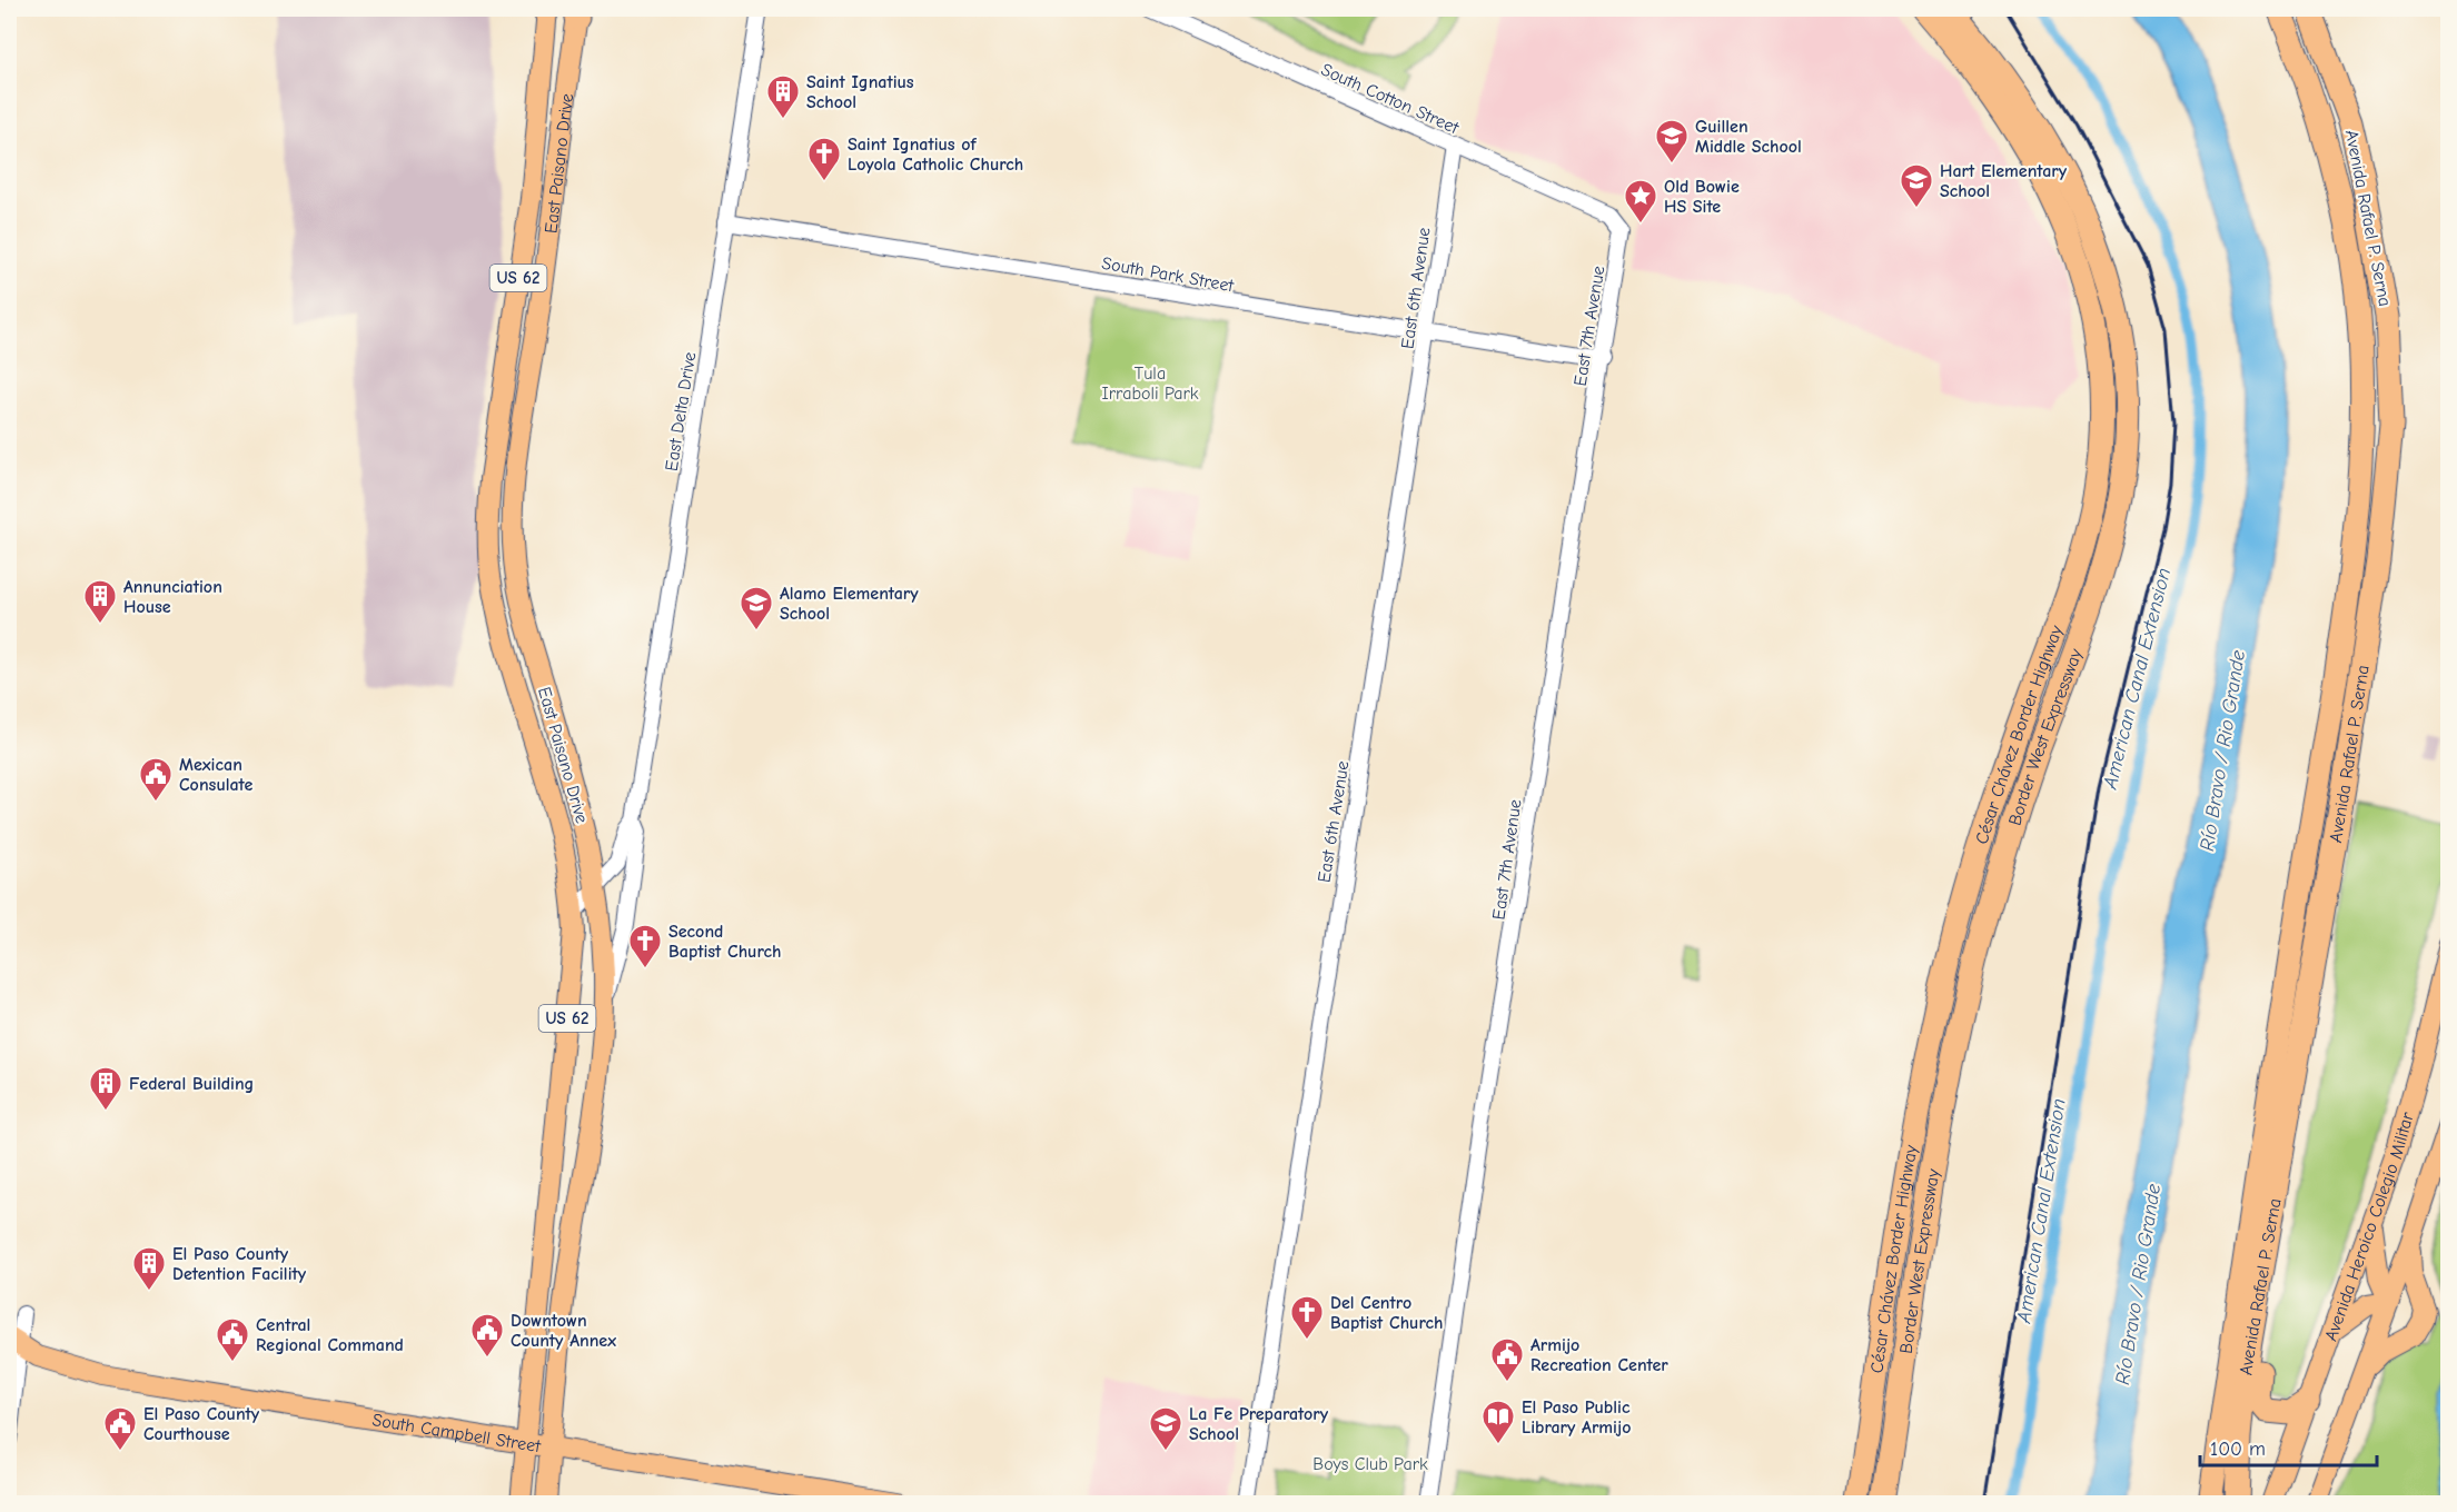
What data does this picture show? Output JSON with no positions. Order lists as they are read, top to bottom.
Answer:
{
  "streets": {
    "highway": ["Avenida Rafael P. Serna", "César Chávez Border Highway", "Border West Expressway"],
    "main road": [
      "East Paisano Drive",
      "US 62",
      "Avenida Heroico Colegio Militar",
      "South Campbell Street"
    ],
    "street": [
      "South Cotton Street",
      "South Park Street",
      "East 6th Avenue",
      "East 7th Avenue",
      "East Delta Drive"
    ]
  },
  "crossings": [
    ["South Cotton Street", "East 6th Avenue"],
    ["South Cotton Street", "East 7th Avenue"],
    ["East Paisano Drive", "East Delta Drive"],
    ["East Paisano Drive", "South Campbell Street"],
    ["South Park Street", "East 6th Avenue"],
    ["South Park Street", "East 7th Avenue"],
    ["South Park Street", "East Delta Drive"]
  ],
  "water": ["American Canal Extension", "Río Bravo / Rio Grande"],
  "parks": ["Tula Irraboli Park", "Boys Club Park"],
  "places": {
    "building": [
      "Saint Ignatius School",
      "Annunciation House",
      "Federal Building",
      "El Paso County Detention Facility"
    ],
    "school or university": [
      "Guillen Middle School",
      "Hart Elementary School",
      "Alamo Elementary School",
      "La Fe Preparatory School"
    ],
    "church": ["Saint Ignatius of Loyola Catholic Church", "Second Baptist Church", "Del Centro Baptist Church"],
    "place": ["Old Bowie HS Site"],
    "public building": [
      "Mexican Consulate",
      "Downtown County Annex",
      "Central Regional Command",
      "Armijo Recreation Center",
      "El Paso County Courthouse"
    ],
    "library": ["El Paso Public Library Armijo"]
  },
  "scale_bar": "100 m"
}
